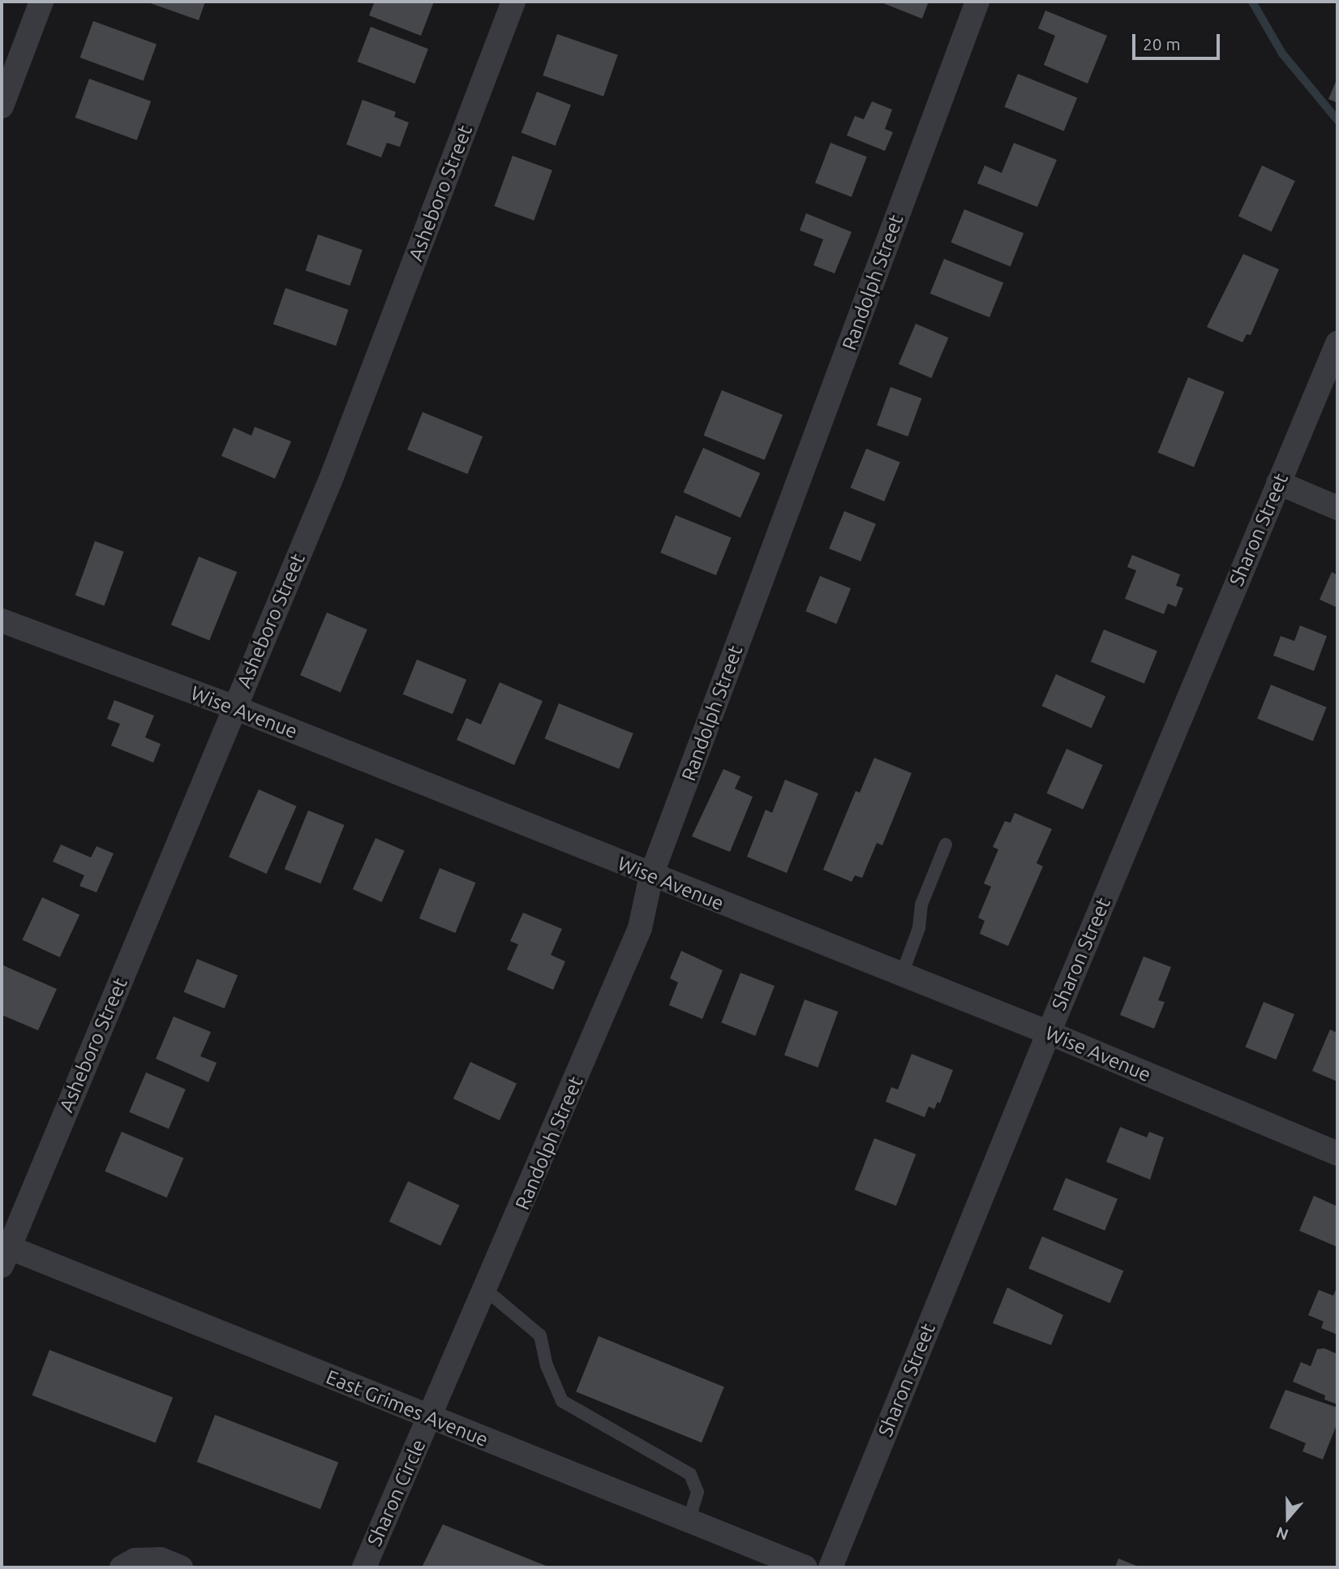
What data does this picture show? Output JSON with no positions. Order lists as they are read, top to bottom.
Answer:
{
  "streets": {
    "street": [
      "Asheboro Street",
      "Randolph Street",
      "Sharon Street",
      "Wise Avenue",
      "East Grimes Avenue",
      "Sharon Circle"
    ]
  },
  "crossings": [
    ["Asheboro Street", "Wise Avenue"],
    ["Asheboro Street", "East Grimes Avenue"],
    ["Randolph Street", "Wise Avenue"],
    ["Randolph Street", "East Grimes Avenue"],
    ["Randolph Street", "Sharon Circle"],
    ["Sharon Street", "Wise Avenue"],
    ["East Grimes Avenue", "Sharon Circle"]
  ],
  "scale_bar": "20 m",
  "north": "bottom"
}
